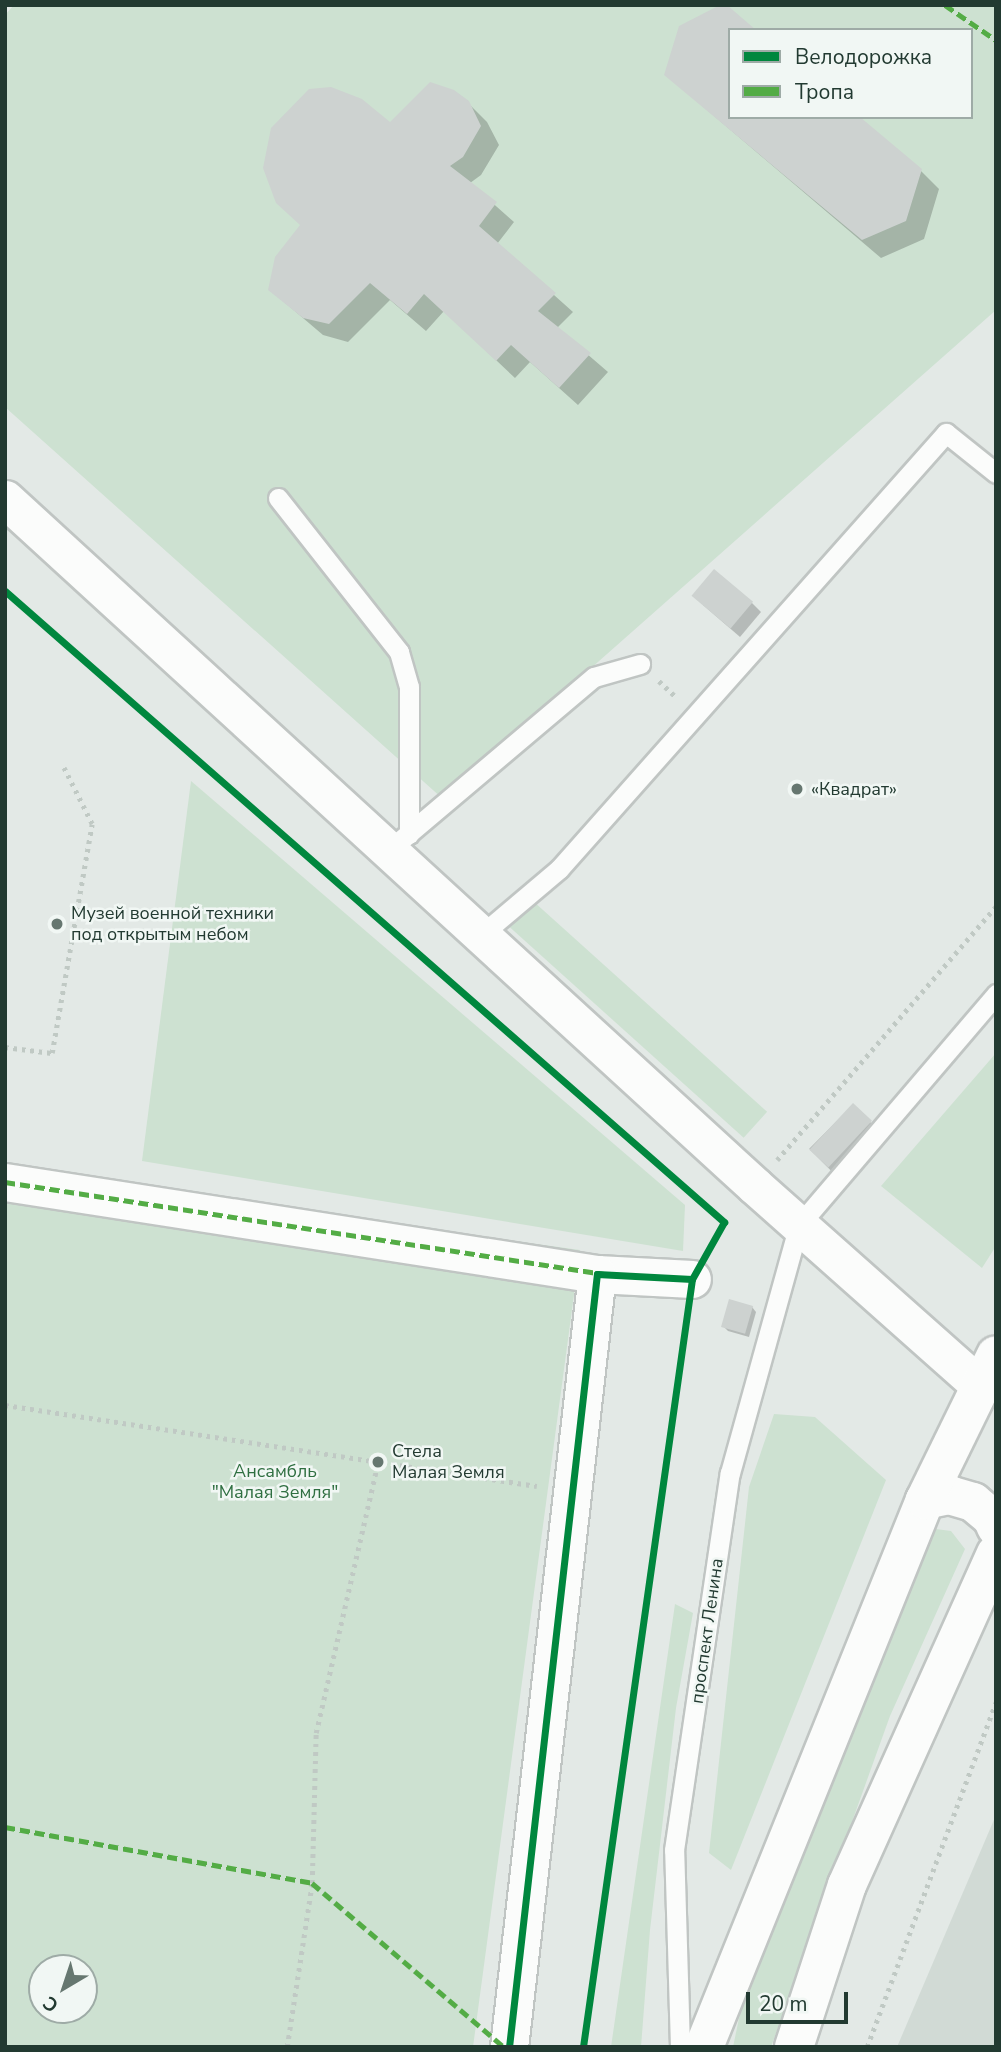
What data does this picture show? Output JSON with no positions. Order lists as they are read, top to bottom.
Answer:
{
  "streets": {
    "lane": ["проспект Ленина"]
  },
  "parks": ["Ансамбль \"Малая Земля\""],
  "places": ["«Квадрат»", "Музей военной техники под открытым небом", "Стела Малая Земля"],
  "legend": ["Велодорожка", "Тропа"],
  "scale_bar": "20 m",
  "north": "bottom left"
}
